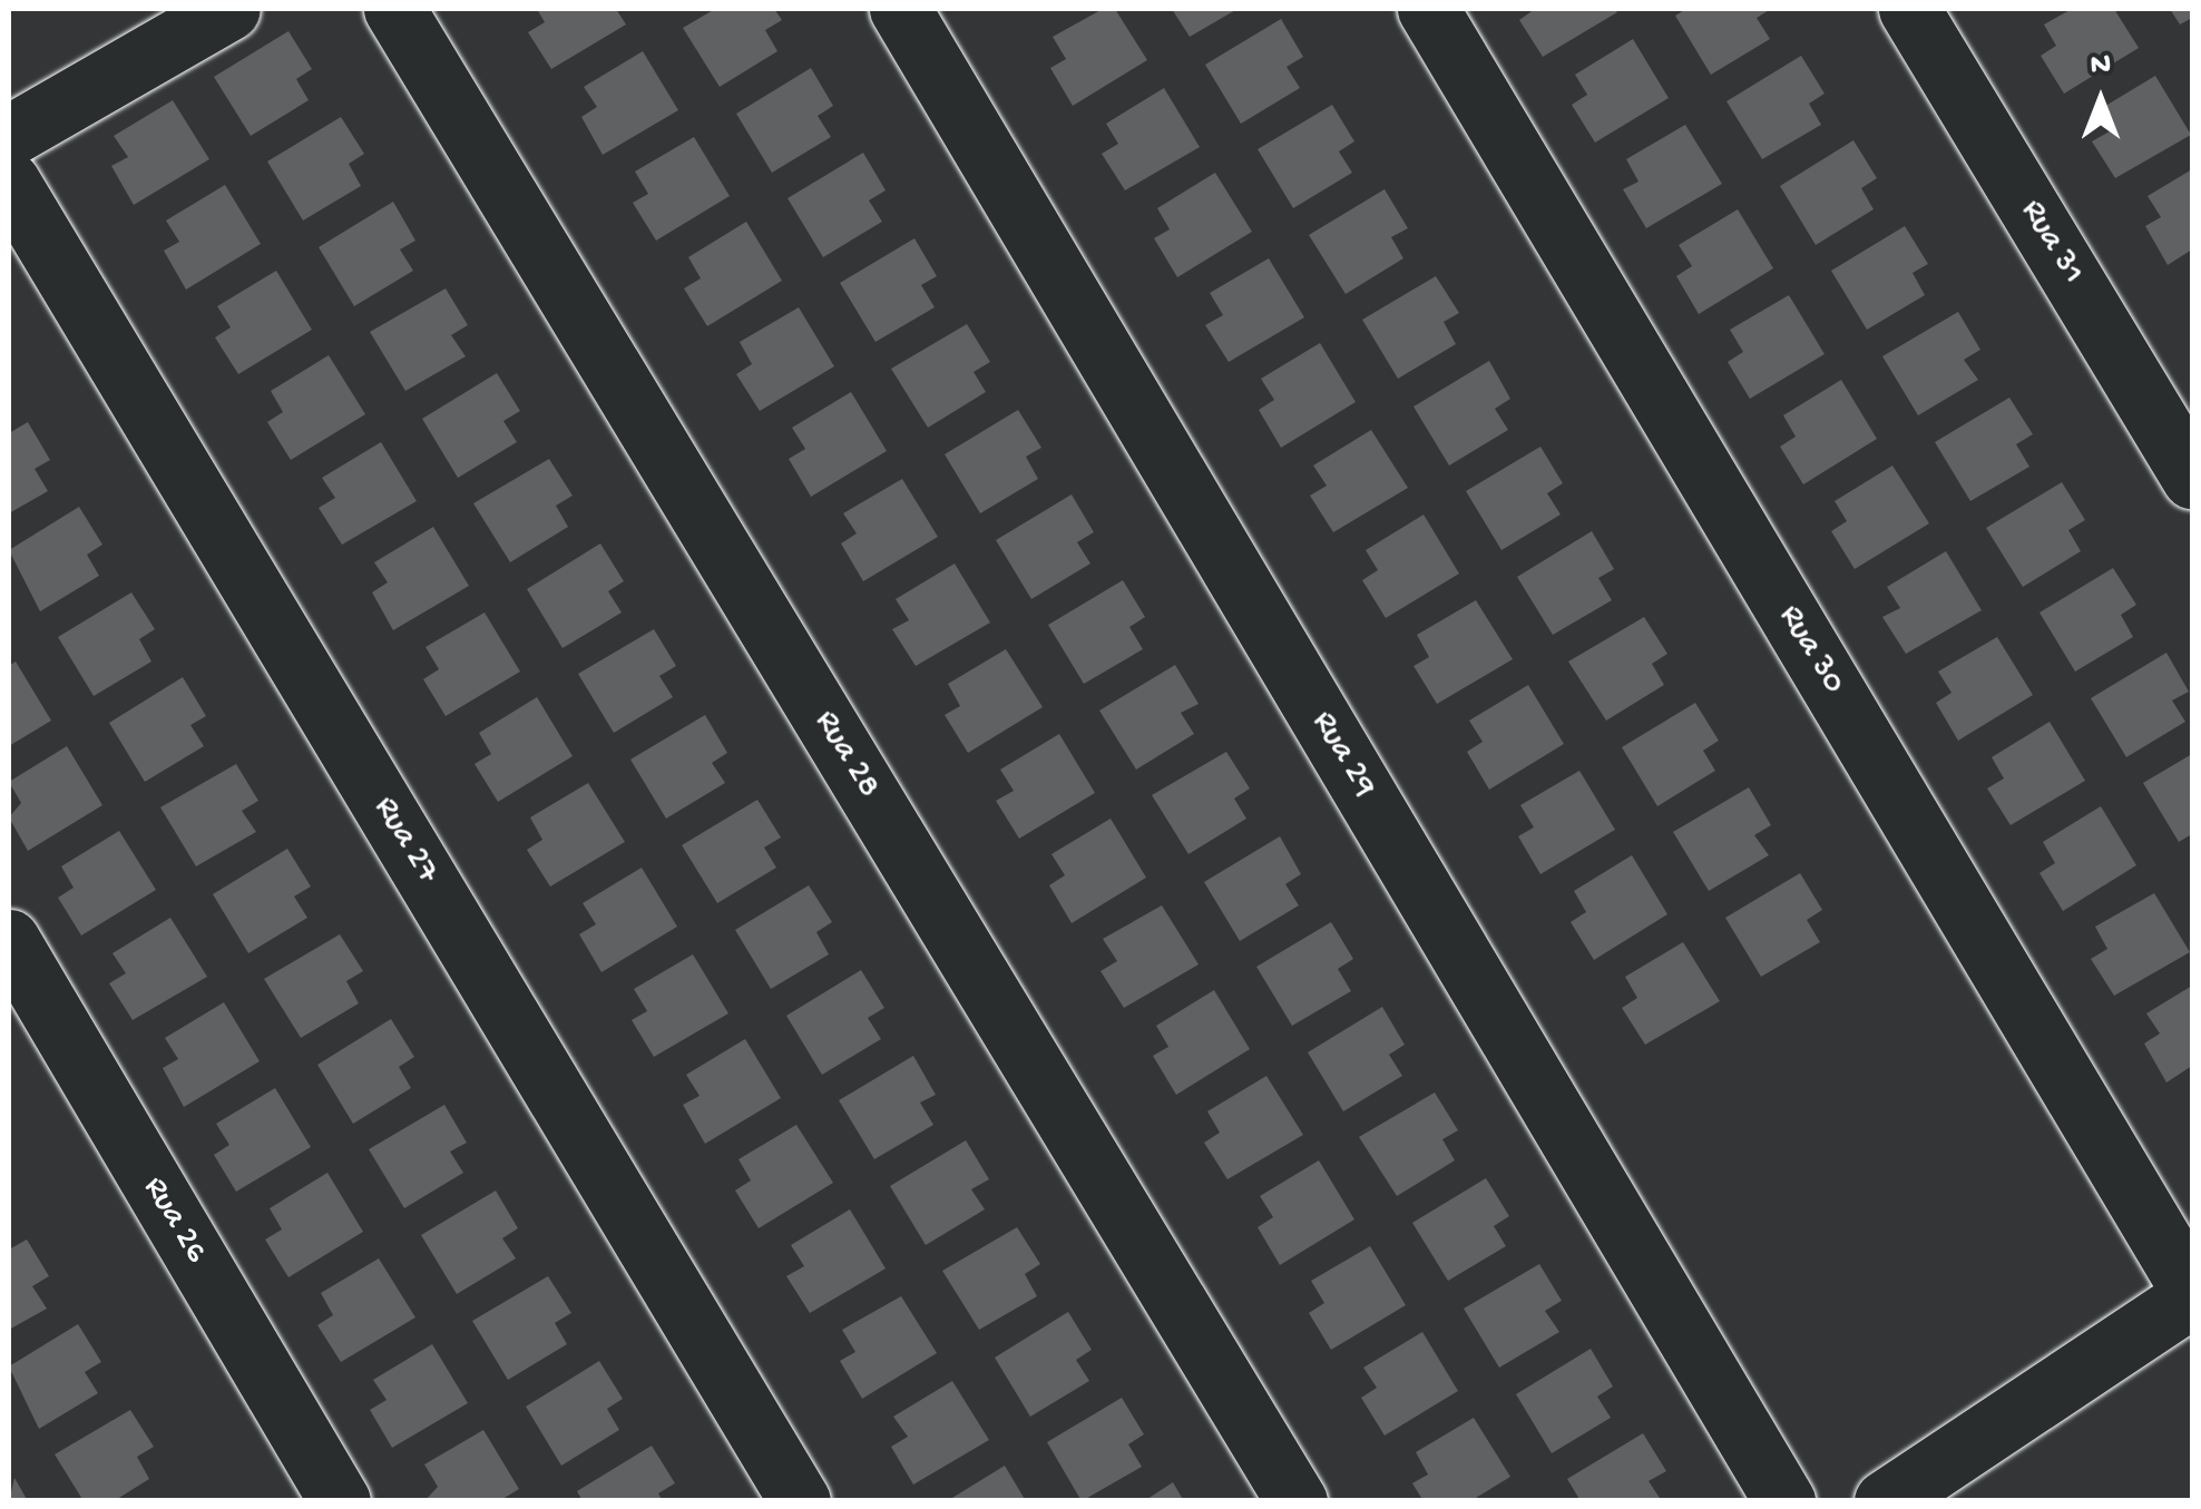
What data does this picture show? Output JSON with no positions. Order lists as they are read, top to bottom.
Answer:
{
  "streets": {
    "street": [
      "Rua 31",
      "Rua 30",
      "Rua 28",
      "Rua 29",
      "Rua 27",
      "Rua 26"
    ]
  },
  "north": "top"
}
